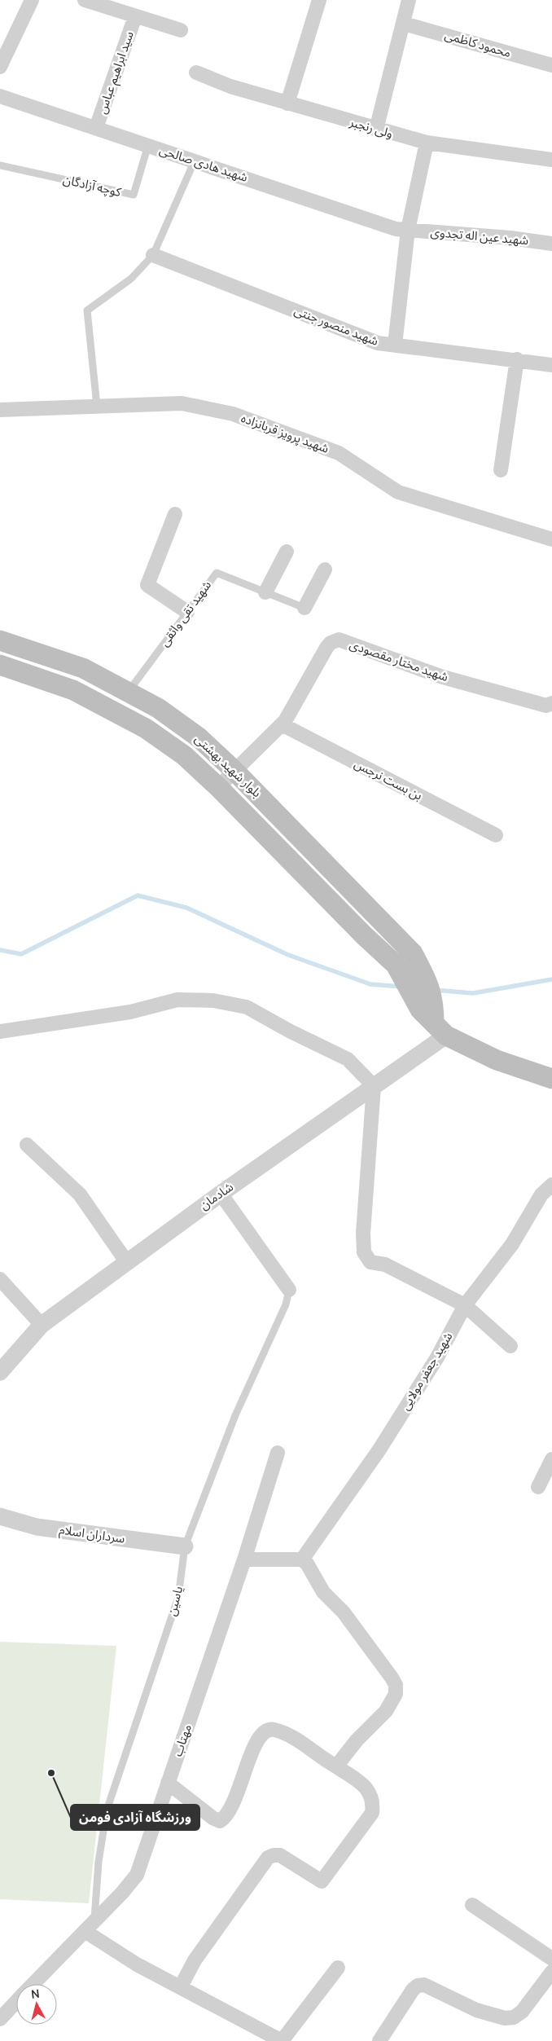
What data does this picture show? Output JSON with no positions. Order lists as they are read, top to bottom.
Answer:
{
  "streets": {
    "main road": ["بلوار شهید بهشتی"],
    "street": [
      "محمود کاظمی",
      "سید ابراهیم عباس",
      "ولی رنجبر",
      "شهید هادی صالحی",
      "شهید عین اله تجدوی",
      "شهید منصور جنتی",
      "شهید پرویز قربانزاده",
      "شهید مختار مقصودی",
      "بن بست نرجس",
      "شادمان",
      "شهید جعفر مولایی",
      "سرداران اسلام",
      "مهتاب"
    ],
    "lane": ["کوچه آزادگان", "شهید تقی واثقی", "یاسین"]
  },
  "crossings": [
    ["سید ابراهیم عباس", "شهید هادی صالحی"],
    ["شهید هادی صالحی", "کوچه آزادگان"],
    ["شهید هادی صالحی", "شهید عین اله تجدوی"],
    ["شهید تقی واثقی", "بلوار شهید بهشتی"],
    ["شهید مختار مقصودی", "بلوار شهید بهشتی"],
    ["شهید مختار مقصودی", "بن بست نرجس"],
    ["بلوار شهید بهشتی", "شادمان"],
    ["سرداران اسلام", "یاسین"],
    ["یاسین", "مهتاب"]
  ],
  "places": ["ورزشگاه آزادی فومن"],
  "north": "top"
}
